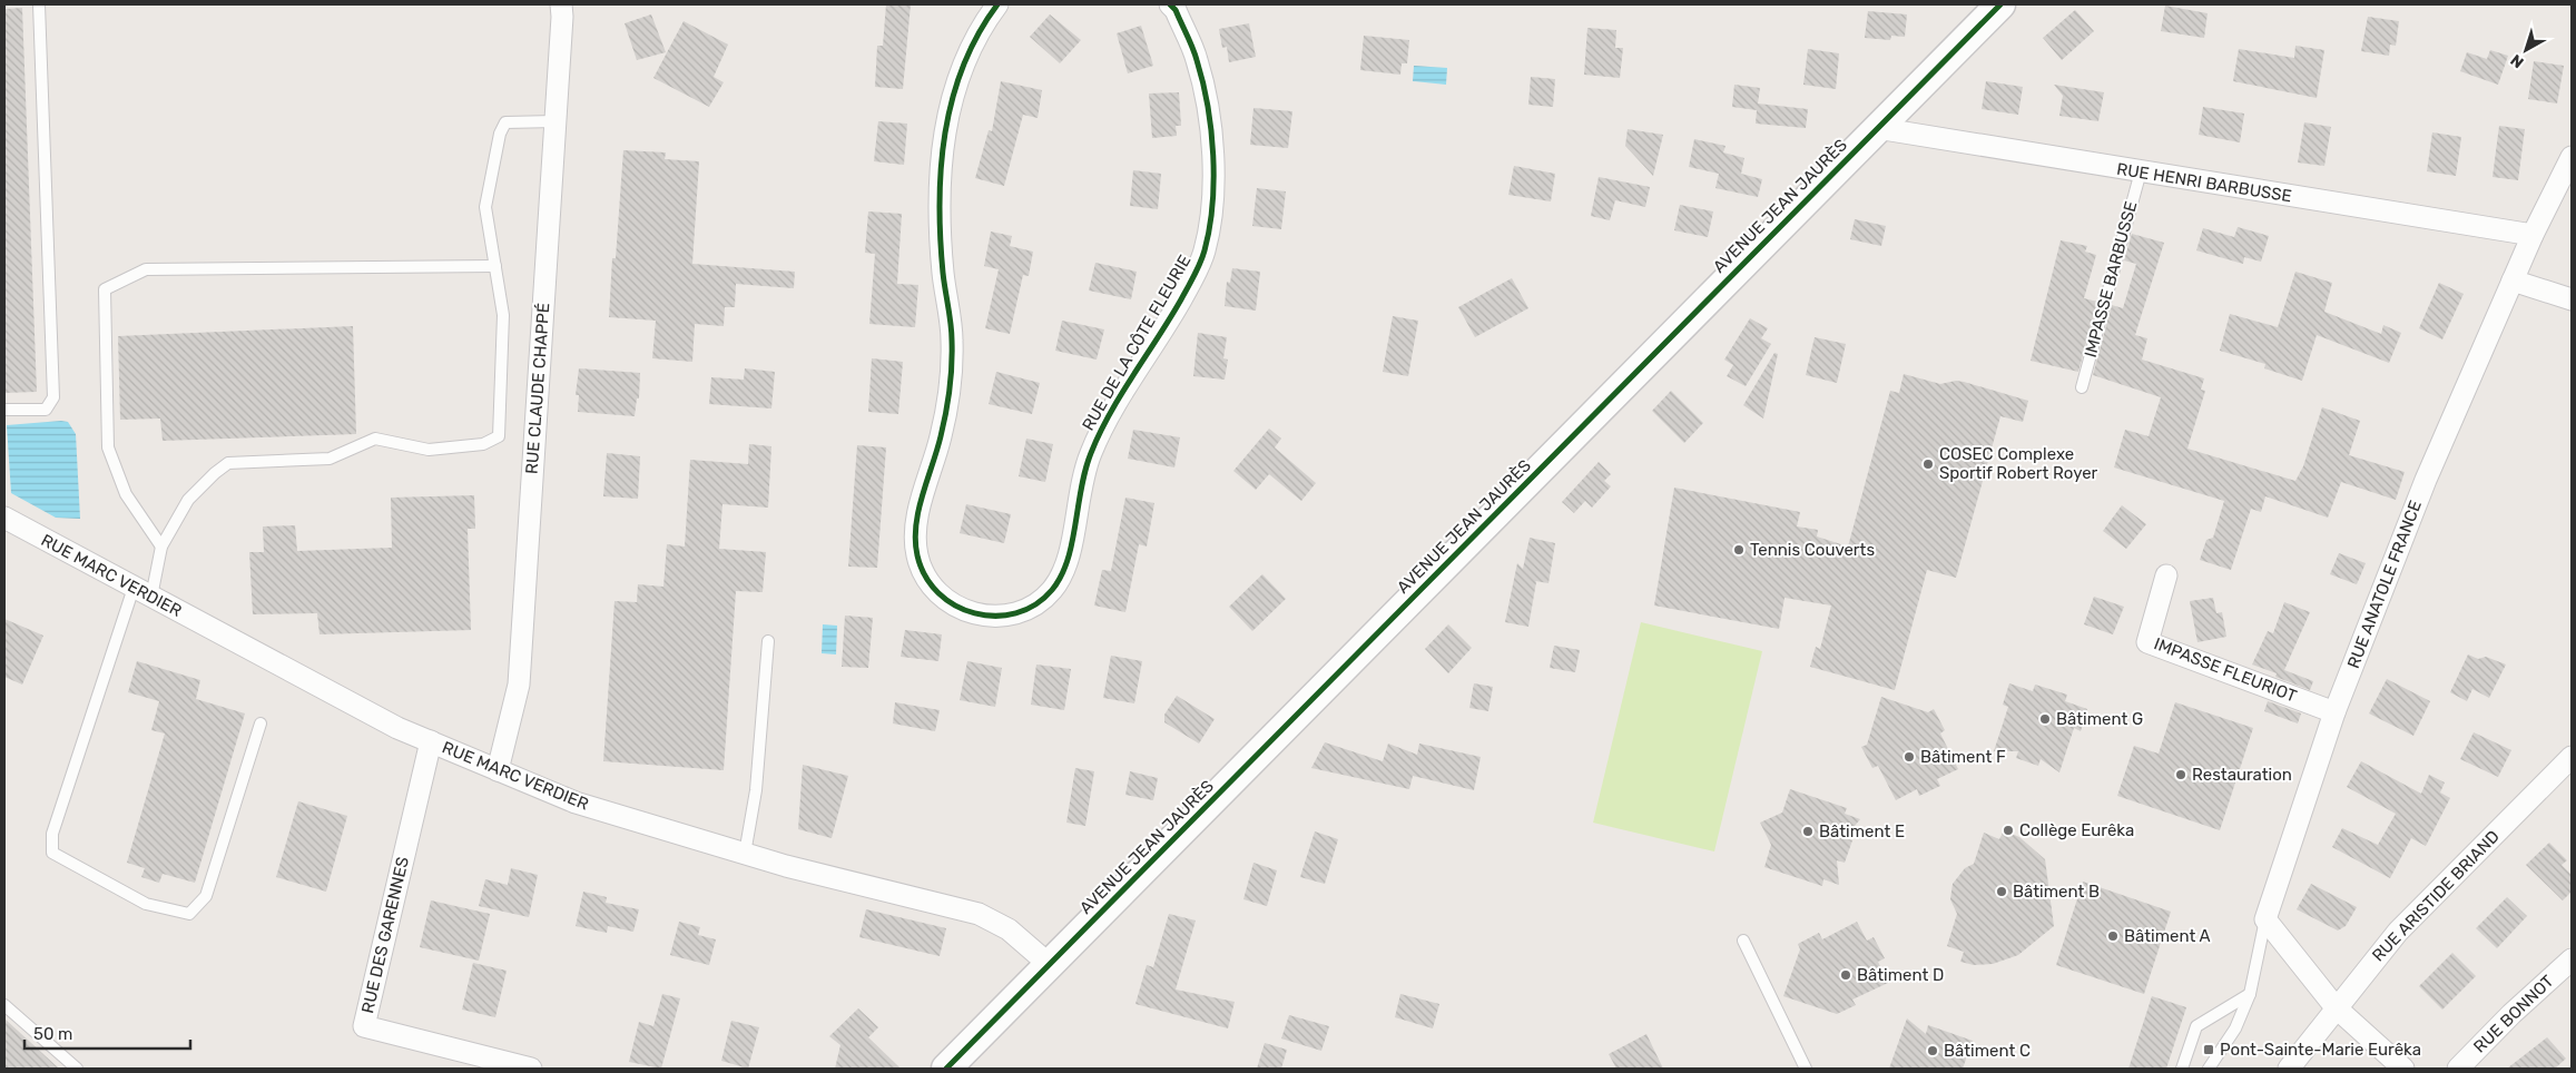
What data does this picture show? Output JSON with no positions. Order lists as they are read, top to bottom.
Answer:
{
  "streets": {
    "main road": ["AVENUE JEAN JAURÈS"],
    "street": [
      "RUE HENRI BARBUSSE",
      "RUE DE LA CÔTE FLEURIE",
      "RUE CLAUDE CHAPPÉ",
      "RUE MARC VERDIER",
      "RUE ANATOLE FRANCE",
      "IMPASSE FLEURIOT",
      "RUE ARISTIDE BRIAND",
      "RUE DES GARENNES",
      "RUE BONNOT"
    ],
    "lane": ["IMPASSE BARBUSSE"]
  },
  "crossings": [
    ["RUE HENRI BARBUSSE", "AVENUE JEAN JAURÈS"],
    ["RUE HENRI BARBUSSE", "IMPASSE BARBUSSE"],
    ["RUE HENRI BARBUSSE", "RUE ANATOLE FRANCE"],
    ["AVENUE JEAN JAURÈS", "RUE MARC VERDIER"],
    ["RUE CLAUDE CHAPPÉ", "RUE MARC VERDIER"],
    ["RUE MARC VERDIER", "RUE DES GARENNES"],
    ["RUE ANATOLE FRANCE", "IMPASSE FLEURIOT"]
  ],
  "places": {
    "other": [
      "COSEC Complexe Sportif Robert Royer",
      "Tennis Couverts",
      "Bâtiment G",
      "Bâtiment F",
      "Restauration",
      "Collège Eurêka",
      "Bâtiment E",
      "Bâtiment B",
      "Bâtiment A",
      "Bâtiment D",
      "Bâtiment C"
    ],
    "transit": ["Pont-Sainte-Marie Eurêka"]
  },
  "scale_bar": "50 m",
  "north": "bottom left"
}
